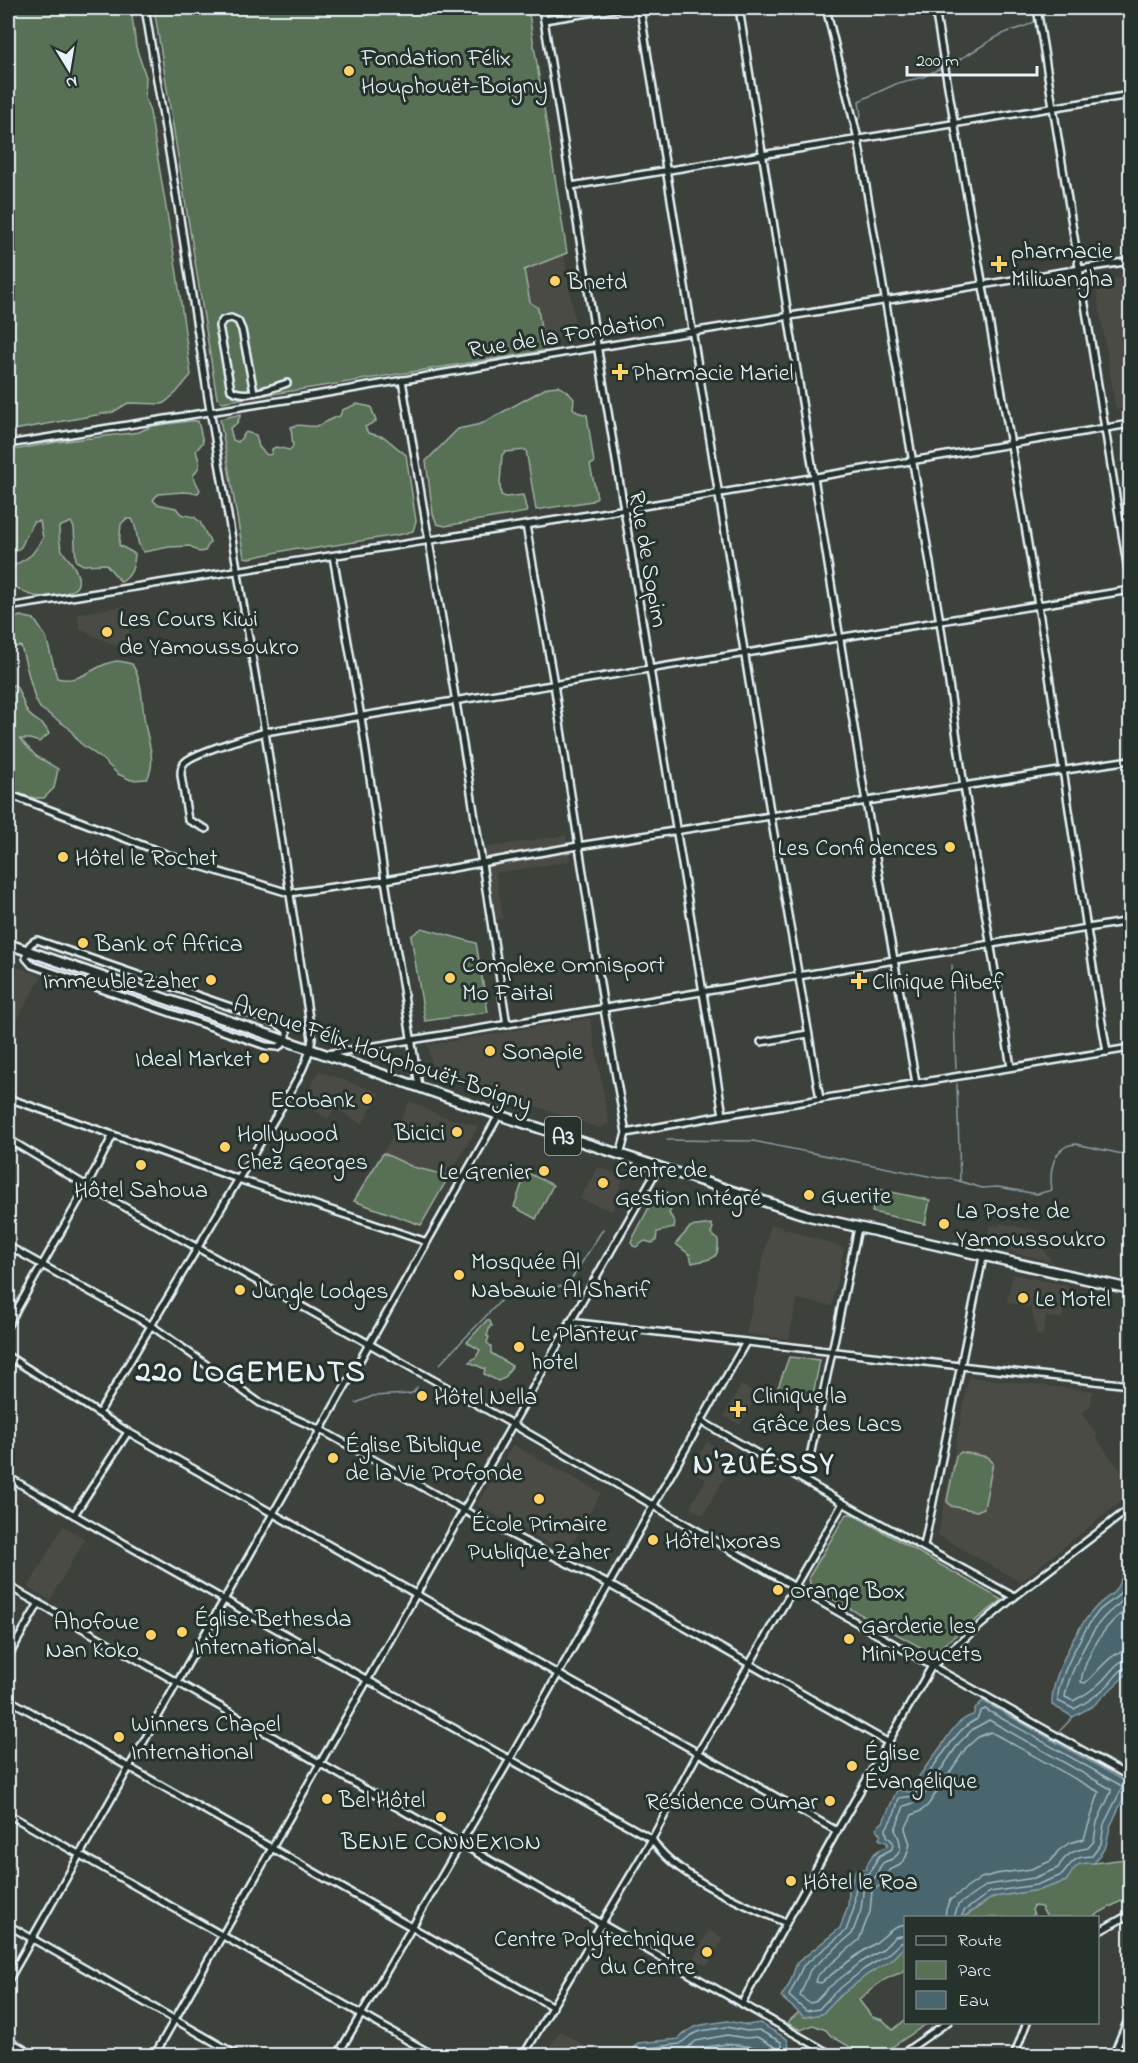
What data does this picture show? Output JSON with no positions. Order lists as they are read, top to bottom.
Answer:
{
  "streets": {
    "highway": ["Avenue Félix Houphouët-Boigny", "A3"],
    "street": ["Rue de la Fondation", "Rue de Sopim"]
  },
  "crossings": [
    ["Rue de la Fondation", "Rue de Sopim"]
  ],
  "districts": ["220 LOGEMENTS", "N'ZUÉSSY"],
  "places": {
    "other": [
      "Fondation Félix Houphouët-Boigny",
      "Bnetd",
      "Les Cours Kiwi de Yamoussoukro",
      "Les Confidences",
      "Hôtel le Rochet",
      "Bank of Africa",
      "Complexe Omnisport Mo Faitai",
      "Immeuble Zaher",
      "Sonapie",
      "Ideal Market",
      "Ecobank",
      "Bicici",
      "Hollywood Chez Georges",
      "Hôtel Sahoua",
      "Le Grenier",
      "Centre de Gestion Intégré",
      "Guerite",
      "La Poste de Yamoussoukro",
      "Mosquée Al Nabawie Al Sharif",
      "Jungle Lodges",
      "Le Motel",
      "Le Planteur hotel",
      "Hôtel Nella",
      "Église Biblique de la Vie Profonde",
      "École Primaire Publique Zaher",
      "Hôtel Ixoras",
      "Orange Box",
      "Église Bethesda International",
      "Ahofoue Nan Koko",
      "Garderie les Mini Poucets",
      "Winners Chapel International",
      "Église Évangélique",
      "Bel Hôtel",
      "Résidence Oumar",
      "BENIE CONNEXION",
      "Hôtel le Roa",
      "Centre Polytechnique du Centre"
    ],
    "health": [
      "pharmacie Miliwangha",
      "Pharmacie Mariel",
      "Clinique Aibef",
      "Clinique la Grâce des Lacs"
    ]
  },
  "legend": ["Route", "Parc", "Eau"],
  "scale_bar": "200 m",
  "north": "bottom"
}
